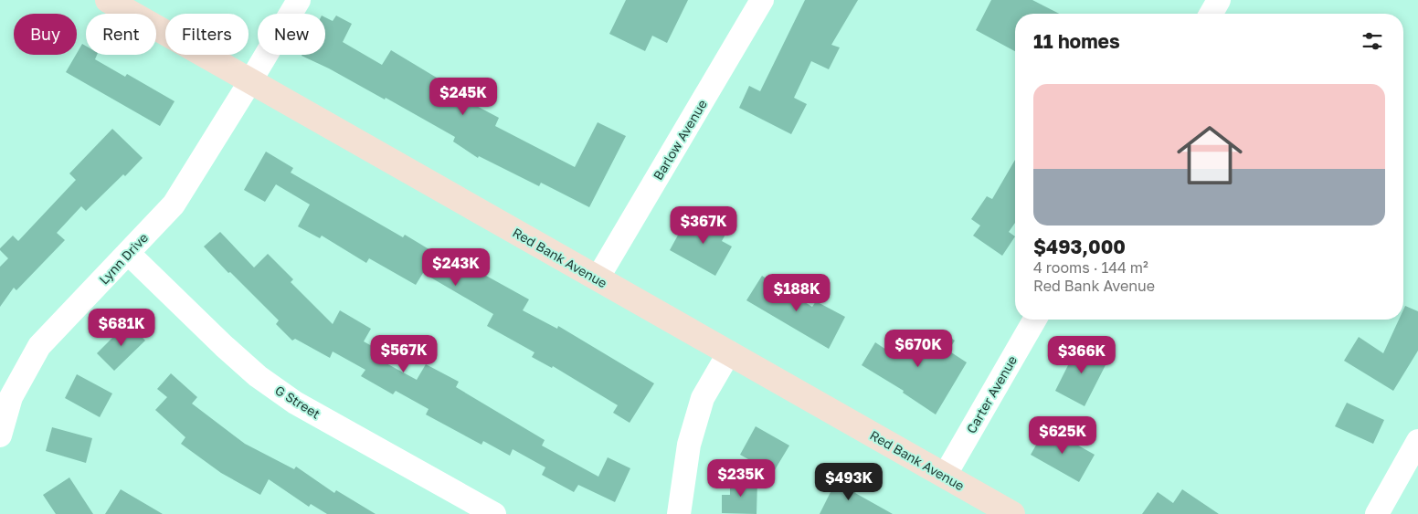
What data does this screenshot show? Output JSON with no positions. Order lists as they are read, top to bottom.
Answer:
{
  "streets": {
    "street": [
      "Barlow Avenue",
      "Red Bank Avenue",
      "Lynn Drive",
      "Carter Avenue",
      "G Street"
    ]
  },
  "crossings": [
    ["Barlow Avenue", "Red Bank Avenue"],
    ["Red Bank Avenue", "Lynn Drive"],
    ["Red Bank Avenue", "Carter Avenue"],
    ["Lynn Drive", "G Street"]
  ],
  "page": {
    "chip": [
      "Buy",
      "Rent",
      "Filters",
      "New"
    ],
    "heading": "11 homes",
    "list": [
      {
        "name": "$493,000",
        "note": "4 rooms · 144 m² · Red Bank Avenue"
      }
    ],
    "price": [
      "$245K",
      "$367K",
      "$243K",
      "$188K",
      "$681K",
      "$670K",
      "$567K",
      "$366K",
      "$625K",
      "$235K",
      "$493K"
    ]
  }
}
